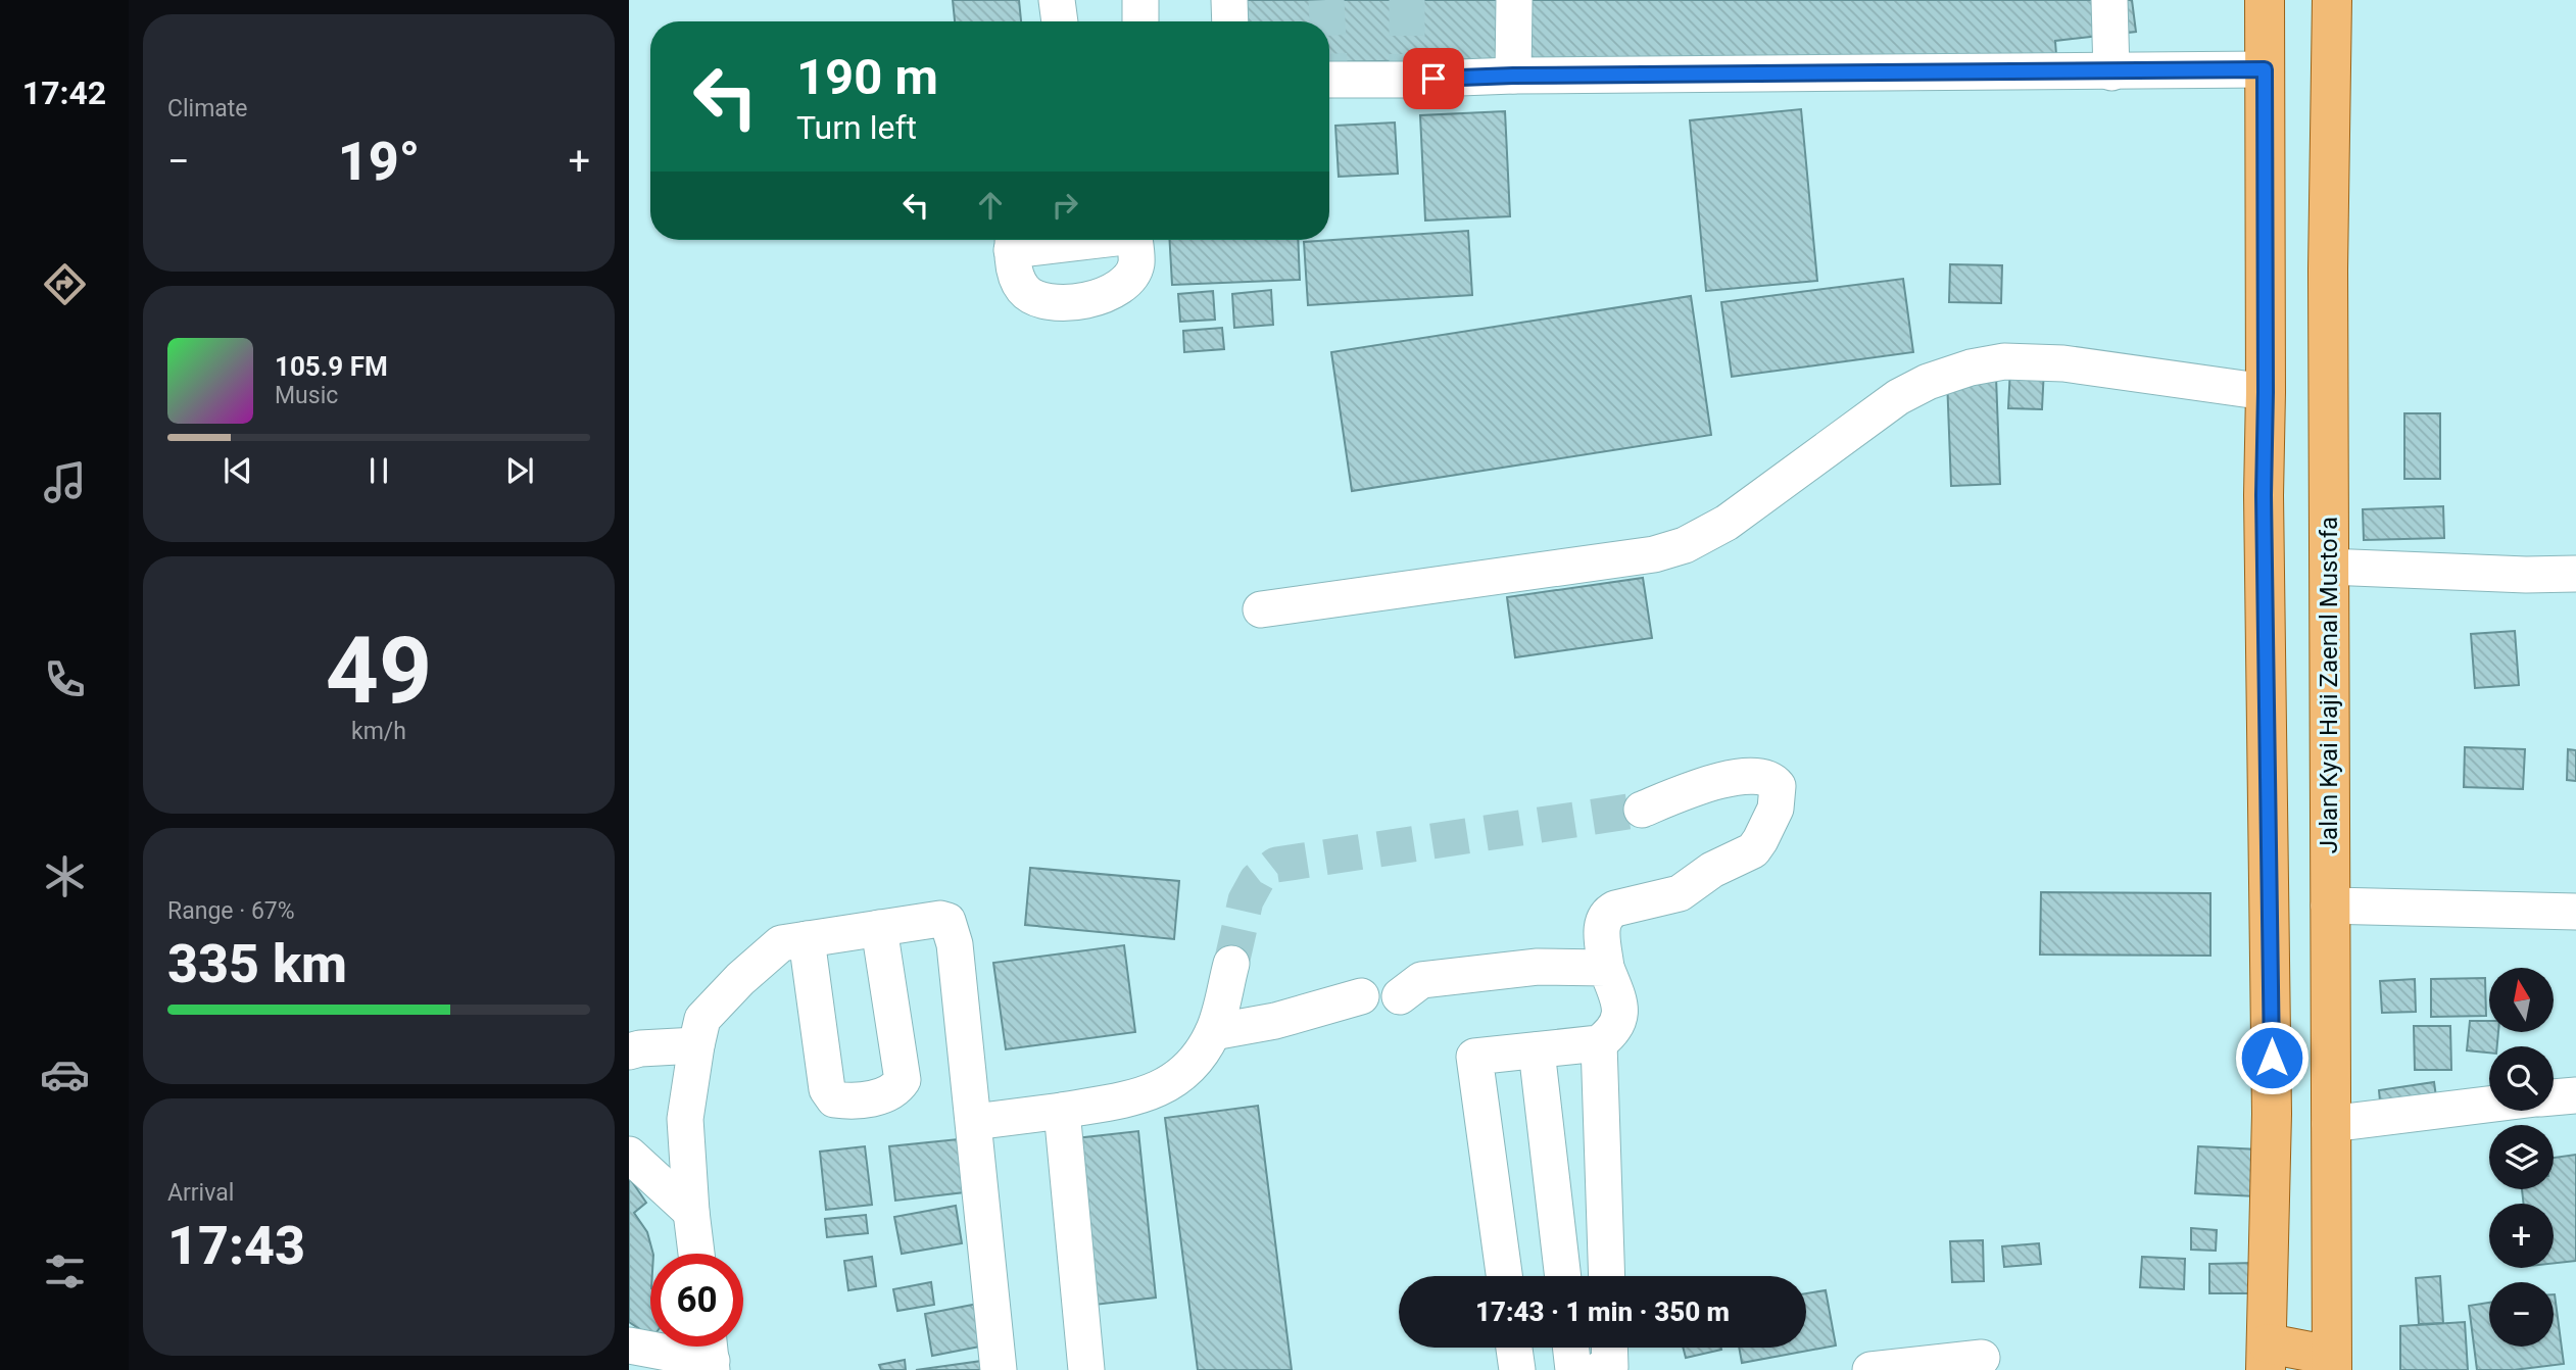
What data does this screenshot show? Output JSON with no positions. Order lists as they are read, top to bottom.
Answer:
{
  "streets": {
    "main road": ["Jalan Kyai Haji Zaenal Mustofa"]
  },
  "north": "top",
  "page": {
    "tabs": "17:42",
    "tile": [
      "Climate",
      ["49", "km/h"],
      ["Range · 67%", "335 km"],
      ["Arrival", "17:43"]
    ],
    "turn": ["190 m", "Turn left"],
    "heat": ["−", "19°", "+"],
    "song": ["105.9 FM", "Music"],
    "map_buttons": ["+", "−"],
    "limit": "60",
    "trip": "17:43 · 1 min · 350 m"
  }
}
